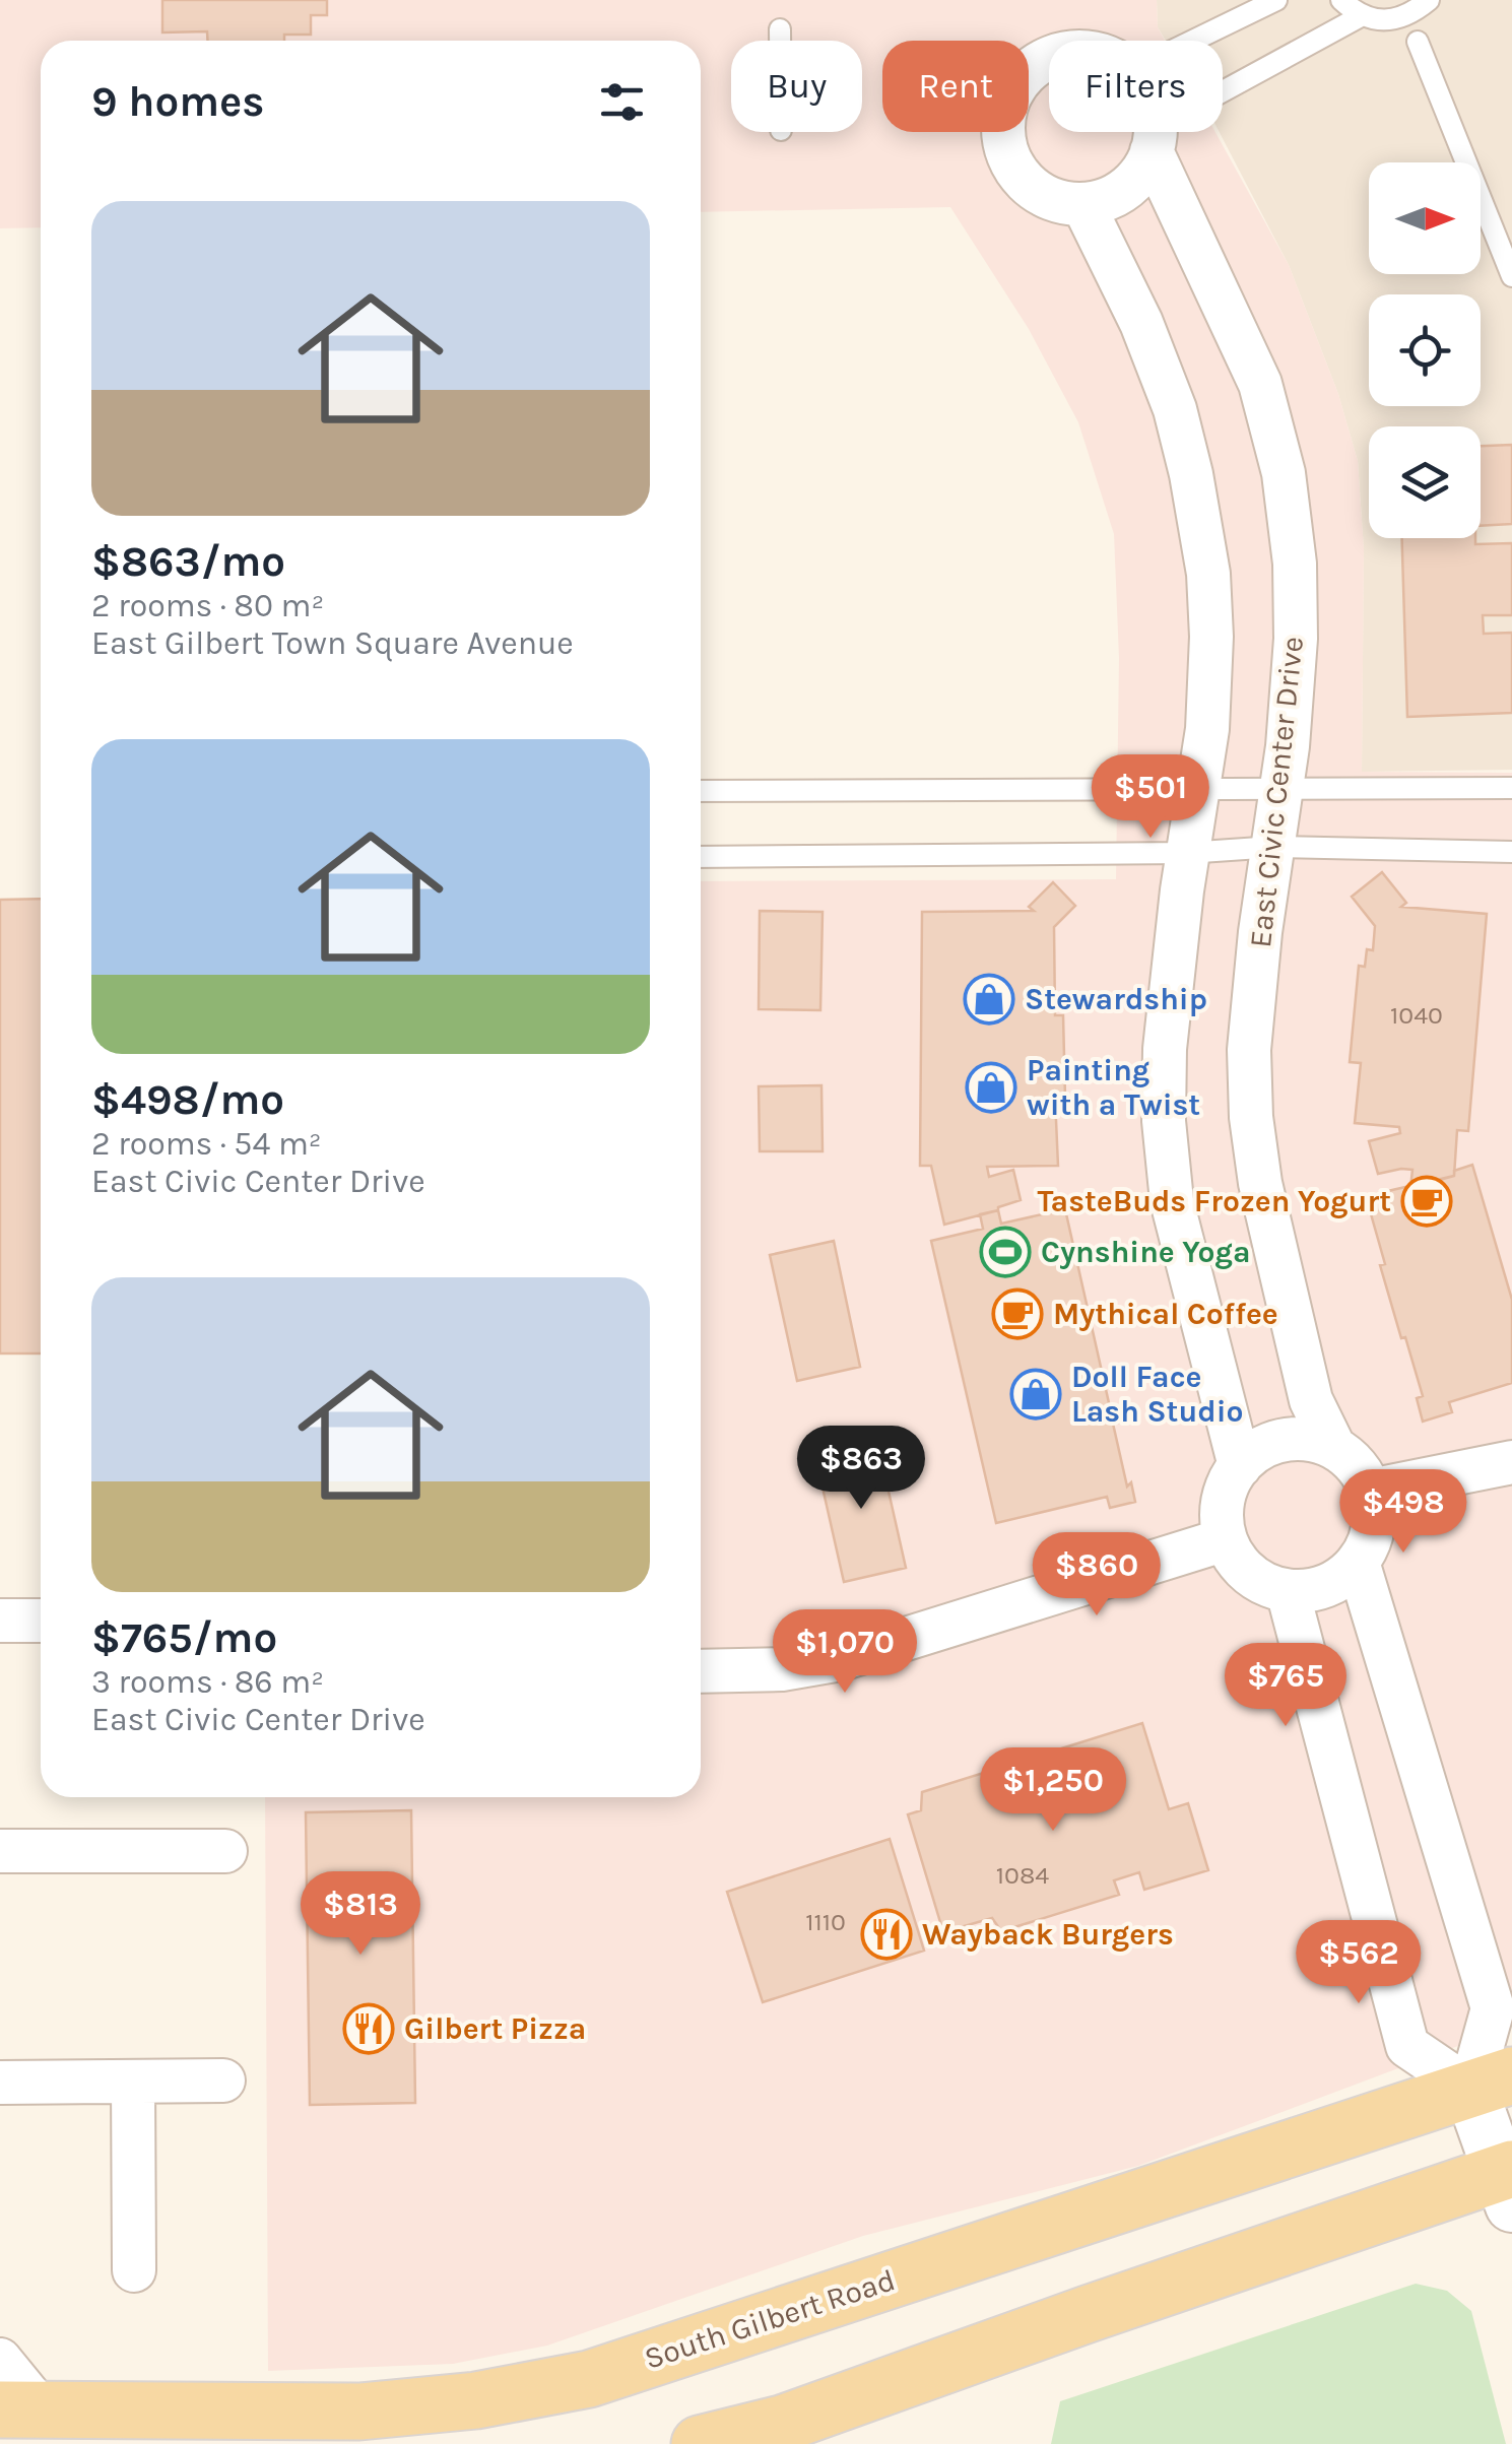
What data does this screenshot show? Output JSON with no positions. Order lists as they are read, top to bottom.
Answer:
{
  "streets": {
    "main road": ["South Gilbert Road"],
    "street": ["East Civic Center Drive"]
  },
  "places": {
    "shop": ["Stewardship", "Painting with a Twist", "Doll Face Lash Studio"],
    "cafe": ["TasteBuds Frozen Yogurt", "Mythical Coffee"],
    "sports": ["Cynshine Yoga"],
    "restaurant": ["Wayback Burgers", "Gilbert Pizza"]
  },
  "house_numbers": ["1040", "1084", "1110"],
  "north": "right",
  "page": {
    "chip": ["Buy", "Rent", "Filters"],
    "heading": "9 homes",
    "list": [
      {
        "name": "$863/mo",
        "note": "2 rooms · 80 m² · East Gilbert Town Square Avenue"
      },
      {
        "name": "$498/mo",
        "note": "2 rooms · 54 m² · East Civic Center Drive"
      },
      {
        "name": "$765/mo",
        "note": "3 rooms · 86 m² · East Civic Center Drive"
      }
    ],
    "price": [
      "$501",
      "$863",
      "$498",
      "$860",
      "$1,070",
      "$765",
      "$1,250",
      "$813",
      "$562"
    ]
  }
}
